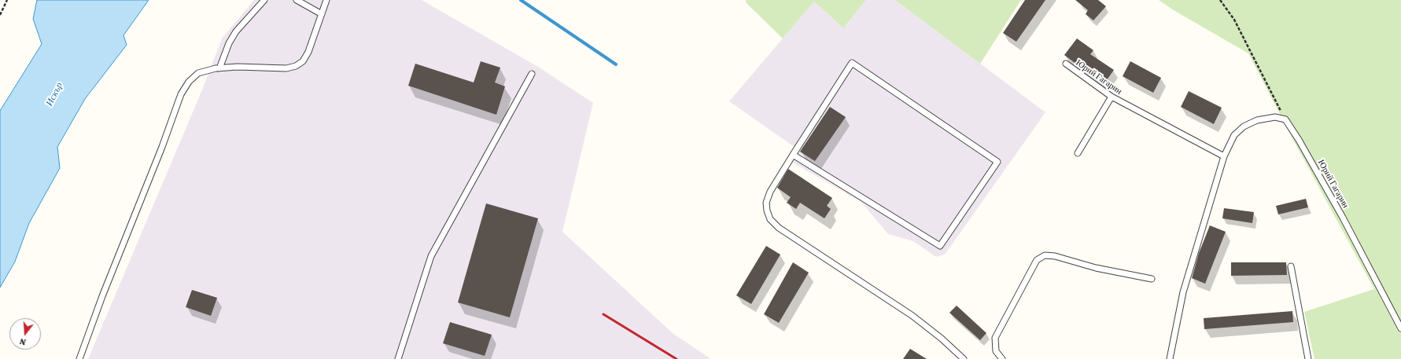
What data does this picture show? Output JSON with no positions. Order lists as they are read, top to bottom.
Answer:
{
  "streets": {
    "lane": ["Юрий Гагарин"]
  },
  "water": ["Искър"],
  "north": "bottom"
}
